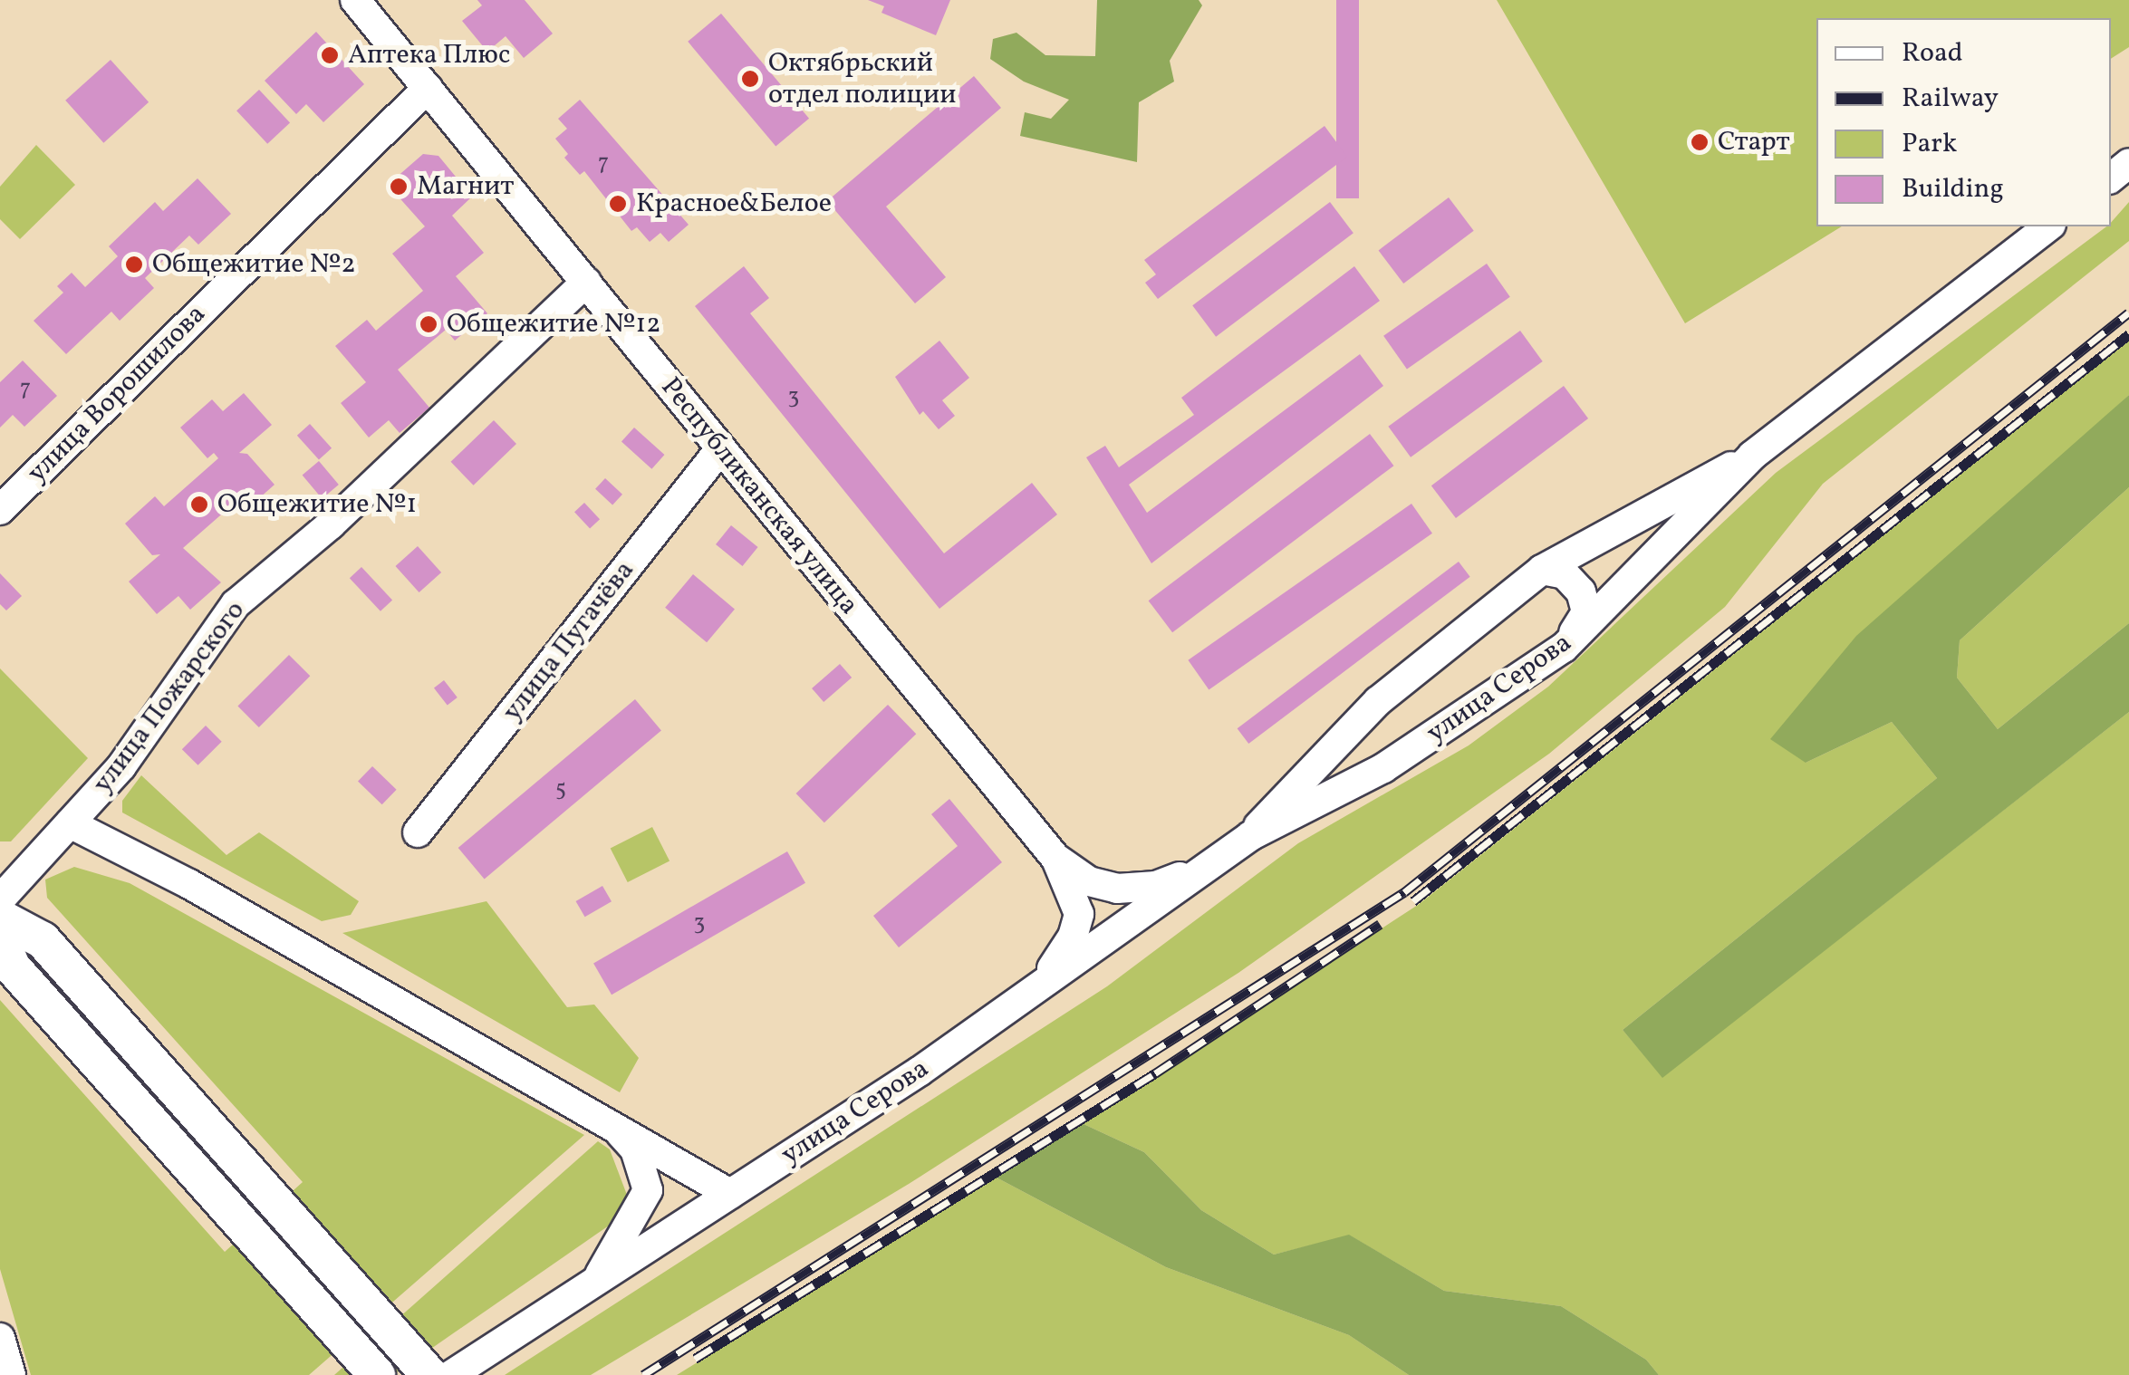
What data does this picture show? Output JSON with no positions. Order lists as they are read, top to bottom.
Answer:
{
  "streets": {
    "street": [
      "улица Ворошилова",
      "Республиканская улица",
      "улица Пугачёва",
      "улица Серова",
      "улица Пожарского"
    ]
  },
  "crossings": [
    ["улица Ворошилова", "Республиканская улица"],
    ["Республиканская улица", "улица Пугачёва"],
    ["Республиканская улица", "улица Серова"],
    ["Республиканская улица", "улица Пожарского"]
  ],
  "places": [
    "Аптека Плюс",
    "Октябрьский отдел полиции",
    "Старт",
    "Магнит",
    "Красное&Белое",
    "Общежитие №2",
    "Общежитие №12",
    "Общежитие №1"
  ],
  "house_numbers": [
    "7",
    "7",
    "3",
    "5",
    "3"
  ],
  "legend": [
    "Road",
    "Railway",
    "Park",
    "Building"
  ]
}
